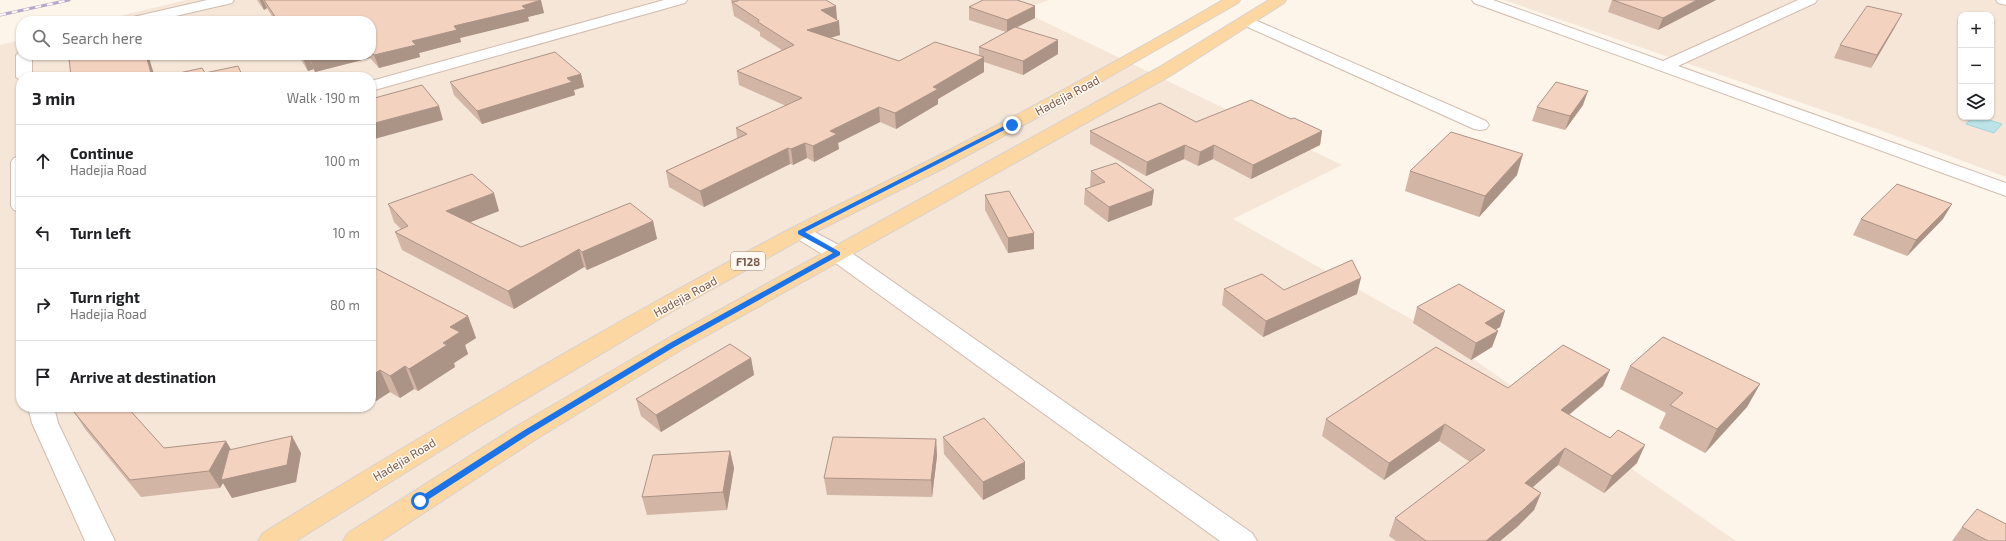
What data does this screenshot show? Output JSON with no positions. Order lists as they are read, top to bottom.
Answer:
{
  "streets": {
    "main road": ["Hadejia Road", "F128"]
  },
  "page": {
    "map_buttons": ["+", "−"],
    "search": "Search here",
    "heading": ["3 min", "Walk · 190 m"],
    "list": [
      ["Continue", "Hadejia Road", "100 m"],
      ["Turn left", "10 m"],
      ["Turn right", "Hadejia Road", "80 m"],
      "Arrive at destination"
    ]
  }
}
